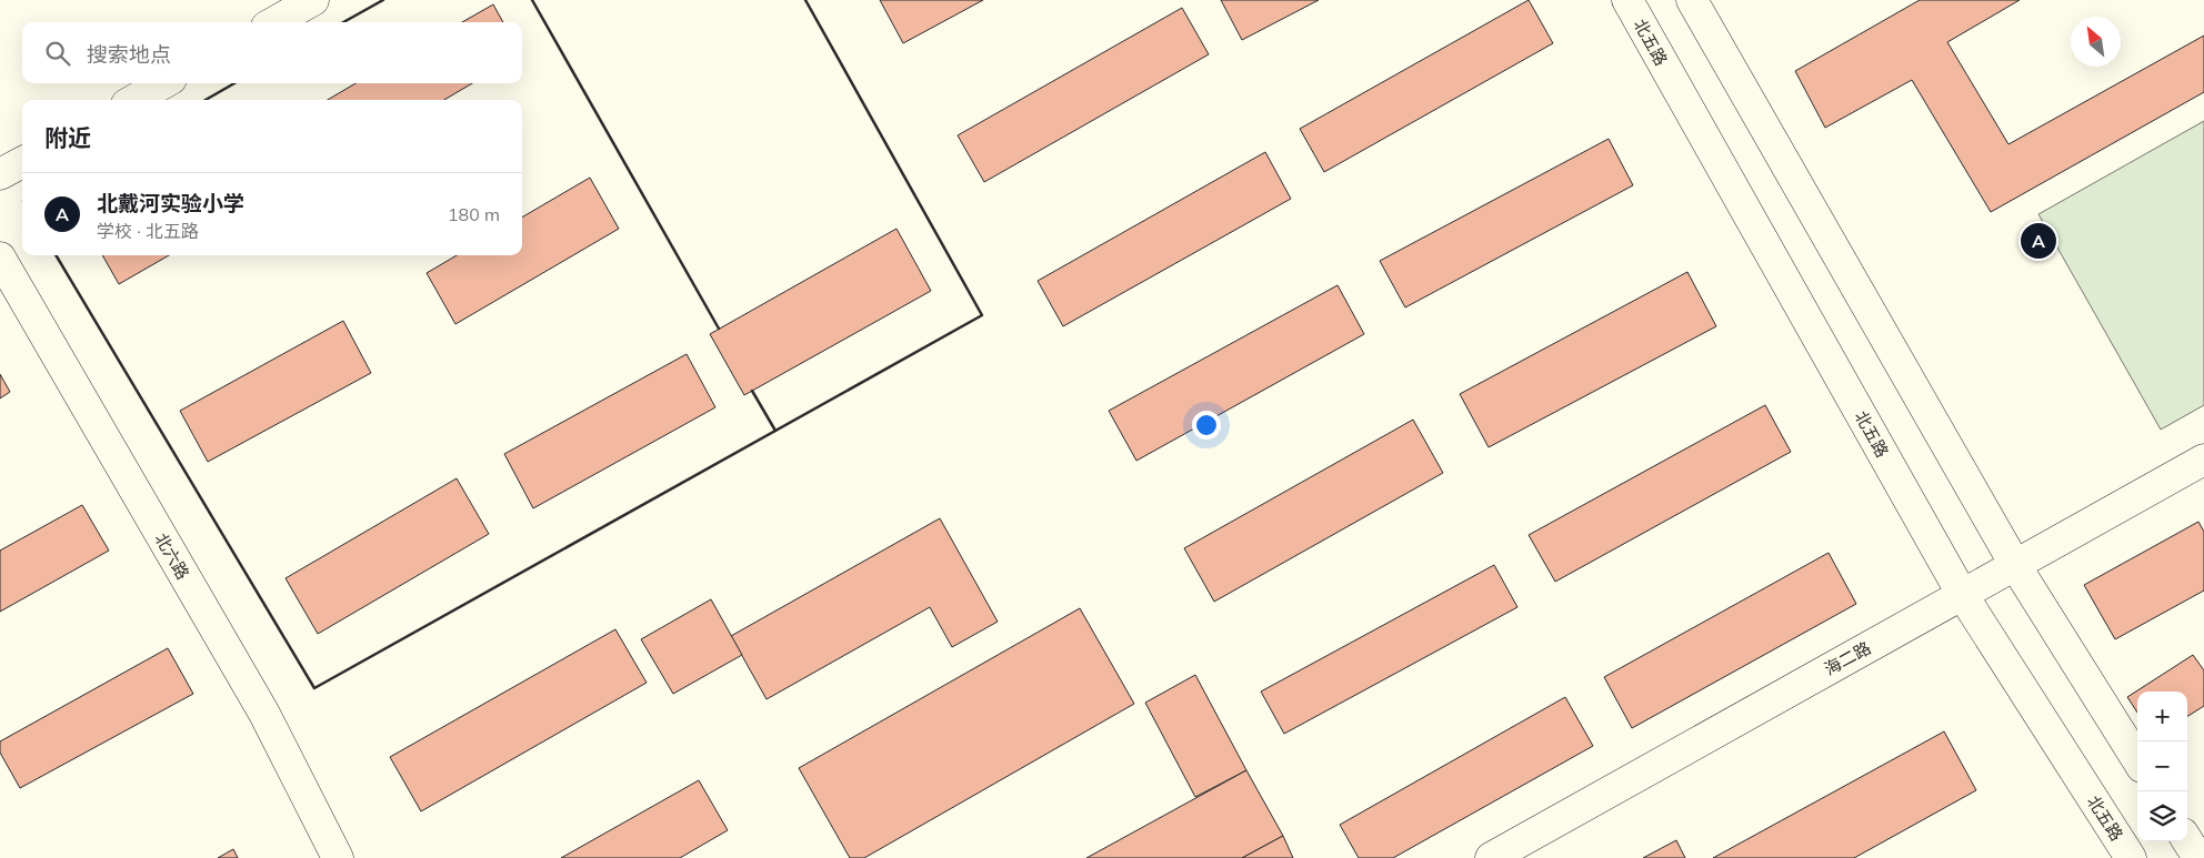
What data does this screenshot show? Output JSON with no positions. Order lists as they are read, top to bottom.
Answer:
{
  "streets": {
    "main road": ["北五路", "北六路", "海二路"]
  },
  "crossings": [
    ["北五路", "海二路"]
  ],
  "north": "top left",
  "page": {
    "search": "搜索地点",
    "heading": "附近",
    "list": [
      {
        "mark": "A",
        "name": "北戴河实验小学",
        "note": "学校 · 北五路",
        "value": "180 m"
      }
    ],
    "pins": "A",
    "map_buttons": ["+", "−"]
  }
}
